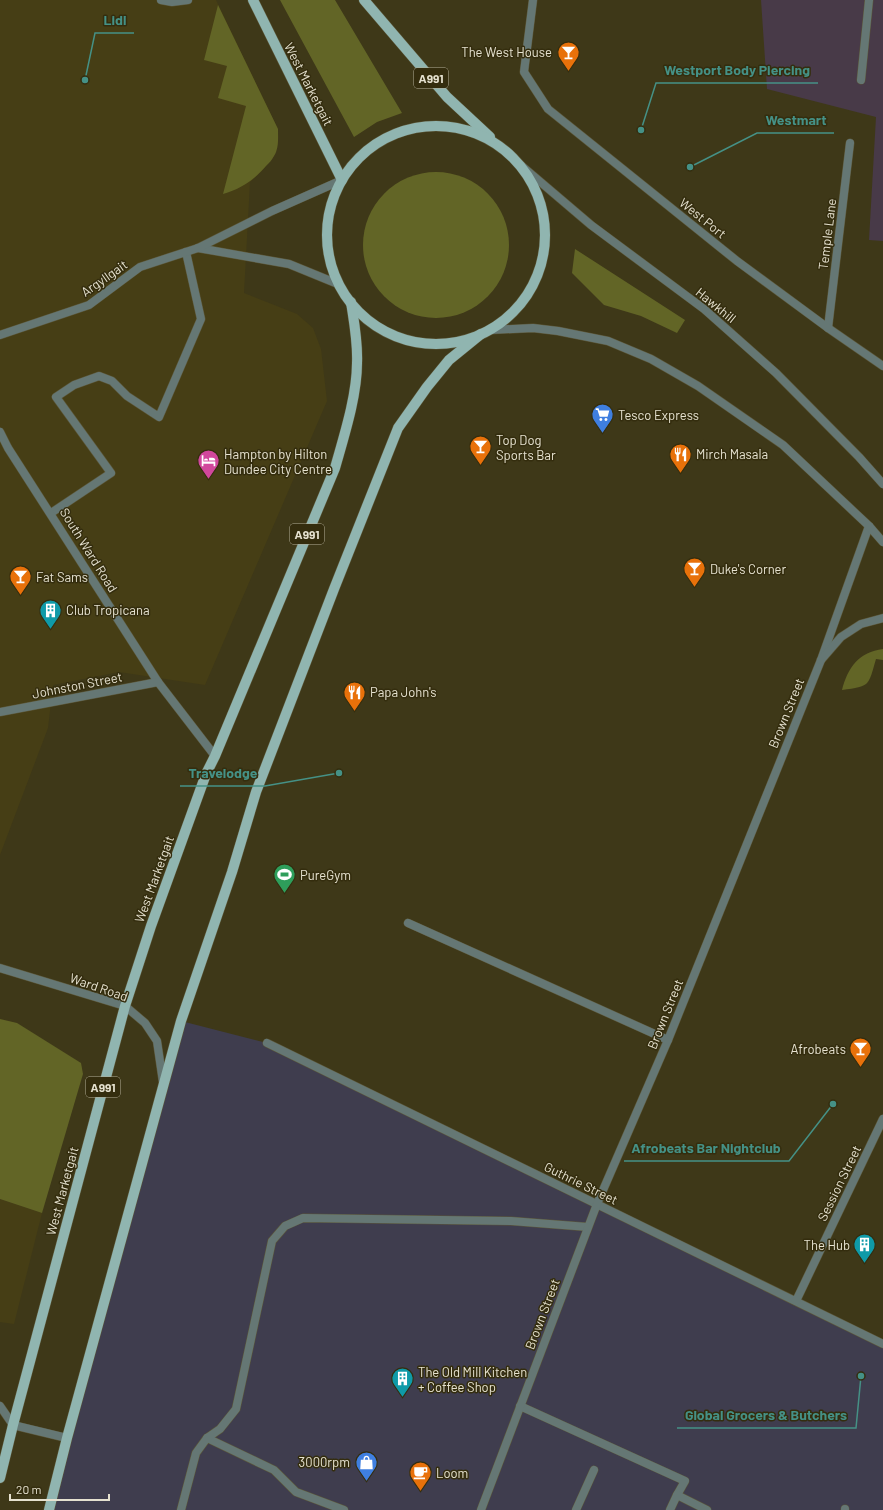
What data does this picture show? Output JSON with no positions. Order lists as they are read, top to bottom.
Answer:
{
  "streets": {
    "main road": ["A991", "West Marketgait"],
    "street": [
      "West Port",
      "Temple Lane",
      "Argyllgait",
      "Hawkhill",
      "South Ward Road",
      "Johnston Street",
      "Brown Street",
      "Ward Road",
      "Guthrie Street",
      "Session Street"
    ]
  },
  "crossings": [
    ["West Marketgait", "Argyllgait"],
    ["West Marketgait", "South Ward Road"],
    ["West Marketgait", "Ward Road"],
    ["West Port", "Temple Lane"],
    ["South Ward Road", "Johnston Street"],
    ["Brown Street", "Guthrie Street"],
    ["Guthrie Street", "Session Street"]
  ],
  "places": {
    "bar": [
      "The West House",
      "Top Dog Sports Bar",
      "Duke's Corner",
      "Fat Sams",
      "Afrobeats"
    ],
    "other": [
      "Lidl",
      "Westport Body Piercing",
      "Westmart",
      "Travelodge",
      "Afrobeats Bar Nightclub",
      "Global Grocers & Butchers"
    ],
    "supermarket": ["Tesco Express"],
    "restaurant": ["Mirch Masala", "Papa John's"],
    "hotel": ["Hampton by Hilton Dundee City Centre"],
    "building": ["Club Tropicana", "The Hub", "The Old Mill Kitchen + Coffee Shop"],
    "sports": ["PureGym"],
    "shop": ["3000rpm"],
    "cafe": ["Loom"]
  },
  "scale_bar": "20 m"
}
